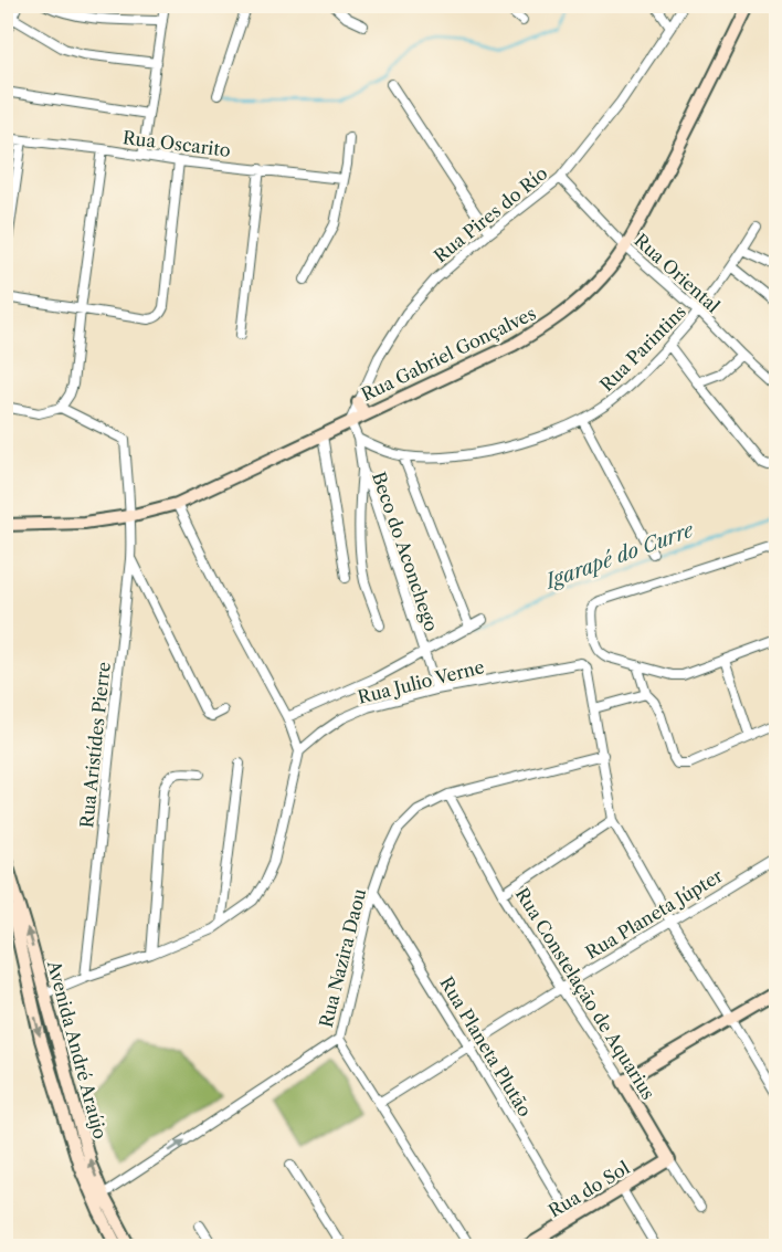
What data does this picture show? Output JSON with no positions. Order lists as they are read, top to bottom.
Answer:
{
  "streets": {
    "street": [
      "Rua Oscarito",
      "Rua Pires do Río",
      "Rua Oriental",
      "Rua Parintins",
      "Rua Gabriel Gonçalves",
      "Beco do Aconchego",
      "Rua Julio Verne",
      "Rua Aristídes Pierre",
      "Rua Planeta Júpter",
      "Rua Nazira Daou",
      "Rua Constelação de Aquarius",
      "Rua Planeta Plutão",
      "Avenida André Araújo",
      "Rua do Sol"
    ]
  },
  "crossings": [
    ["Rua Pires do Río", "Rua Oriental"],
    ["Rua Pires do Río", "Rua Gabriel Gonçalves"],
    ["Rua Pires do Río", "Beco do Aconchego"],
    ["Rua Oriental", "Rua Parintins"],
    ["Rua Oriental", "Rua Gabriel Gonçalves"],
    ["Rua Parintins", "Beco do Aconchego"],
    ["Rua Gabriel Gonçalves", "Beco do Aconchego"],
    ["Rua Gabriel Gonçalves", "Rua Aristídes Pierre"],
    ["Beco do Aconchego", "Rua Julio Verne"],
    ["Rua Planeta Júpter", "Rua Constelação de Aquarius"],
    ["Rua Planeta Júpter", "Rua Planeta Plutão"],
    ["Rua Nazira Daou", "Rua Constelação de Aquarius"],
    ["Rua Nazira Daou", "Rua Planeta Plutão"],
    ["Rua Nazira Daou", "Avenida André Araújo"],
    ["Rua Constelação de Aquarius", "Rua do Sol"],
    ["Rua Planeta Plutão", "Rua do Sol"]
  ],
  "one_way": ["Rua Nazira Daou"],
  "water": ["Igarapé do Curre"]
}
